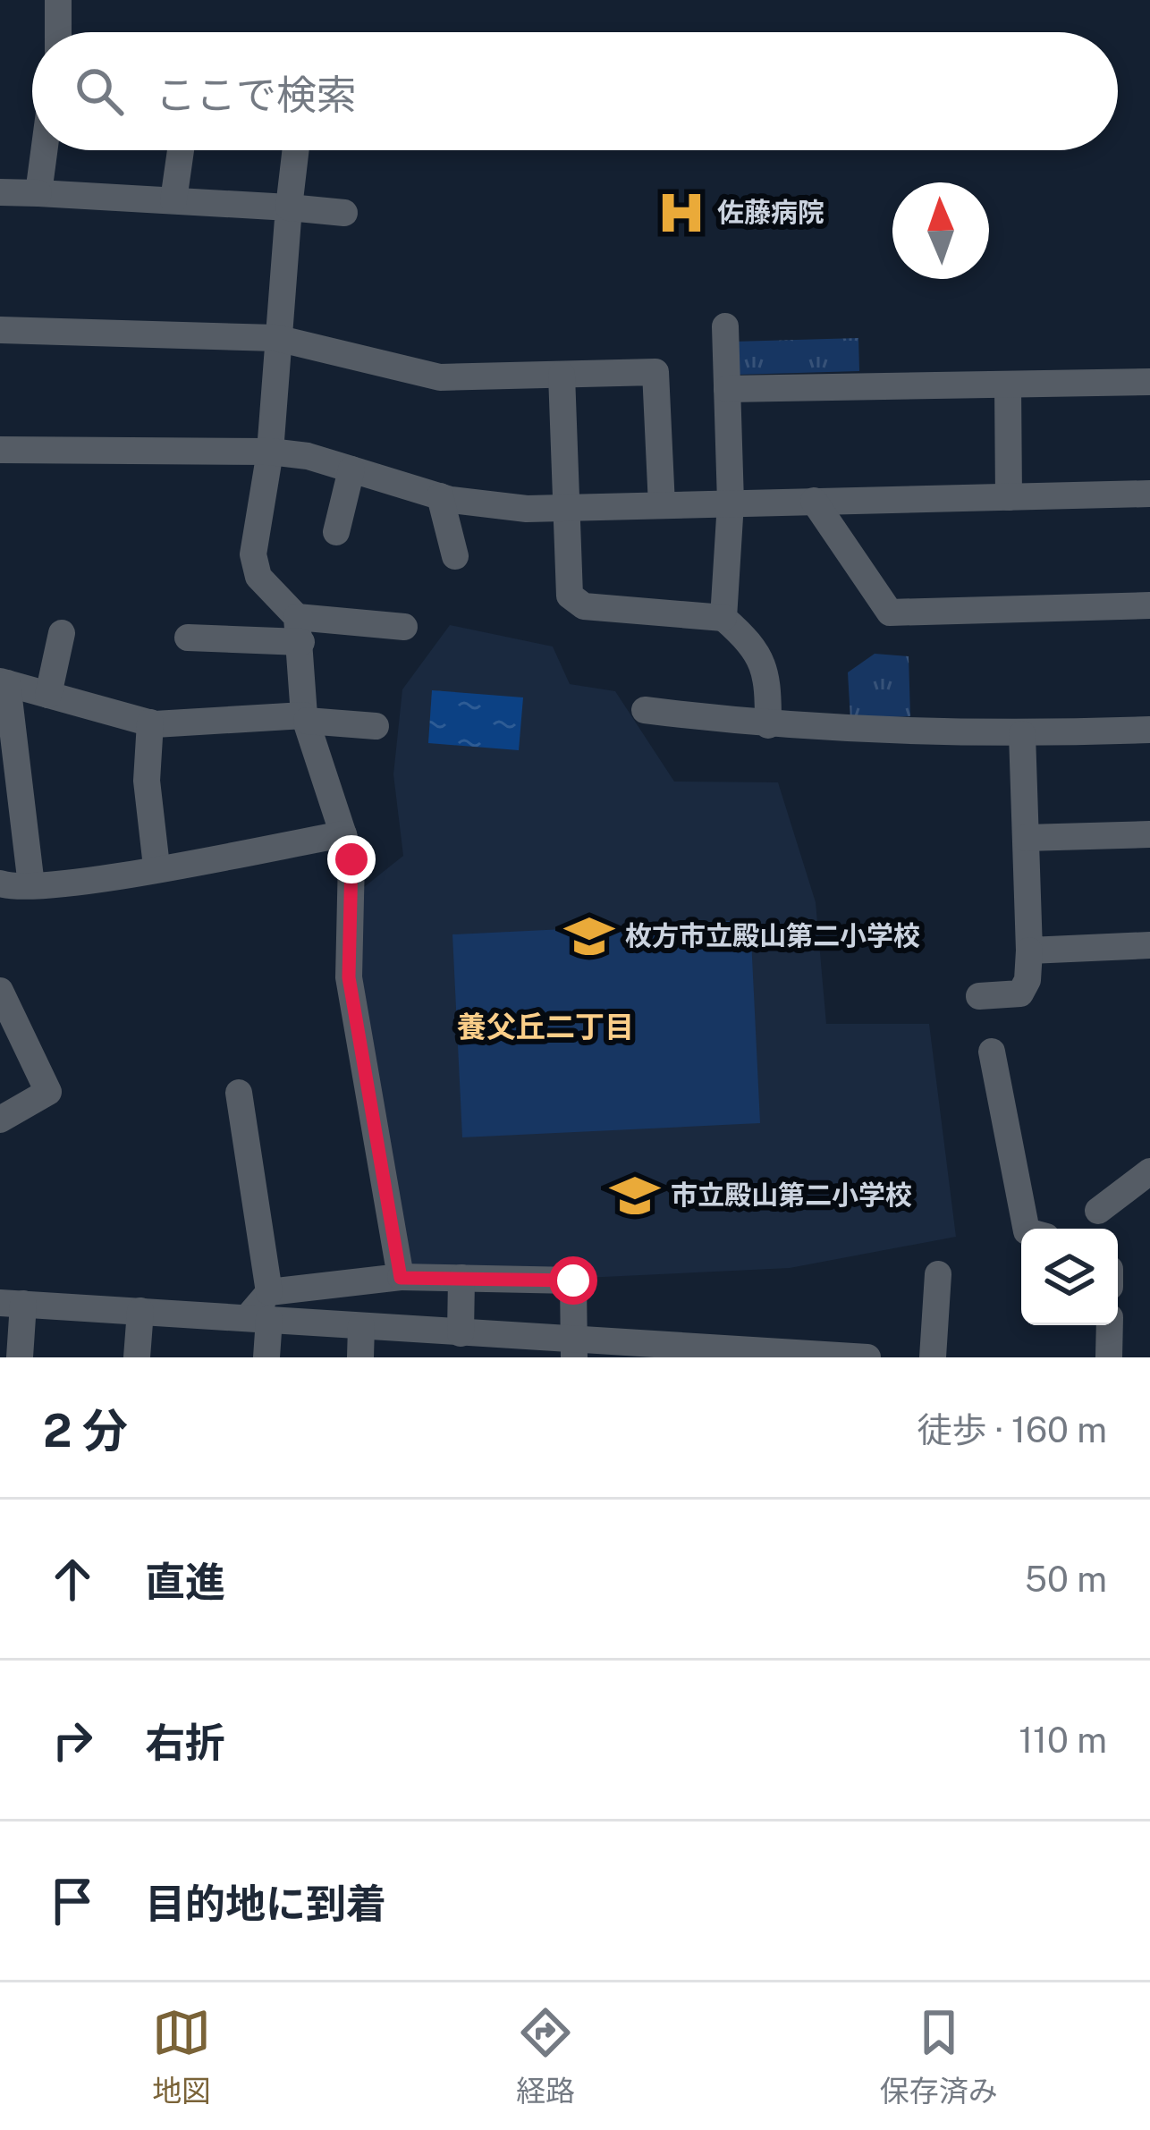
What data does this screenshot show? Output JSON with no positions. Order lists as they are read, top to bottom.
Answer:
{
  "districts": ["養父丘二丁目"],
  "places": {
    "hospital": ["佐藤病院"],
    "school or university": ["枚方市立殿山第二小学校", "市立殿山第二小学校"]
  },
  "north": "top",
  "page": {
    "search": "ここで検索",
    "heading": ["2 分", "徒歩 · 160 m"],
    "list": [
      ["直進", "50 m"],
      ["右折", "110 m"],
      "目的地に到着"
    ],
    "nav": ["地図", "経路", "保存済み"]
  }
}
